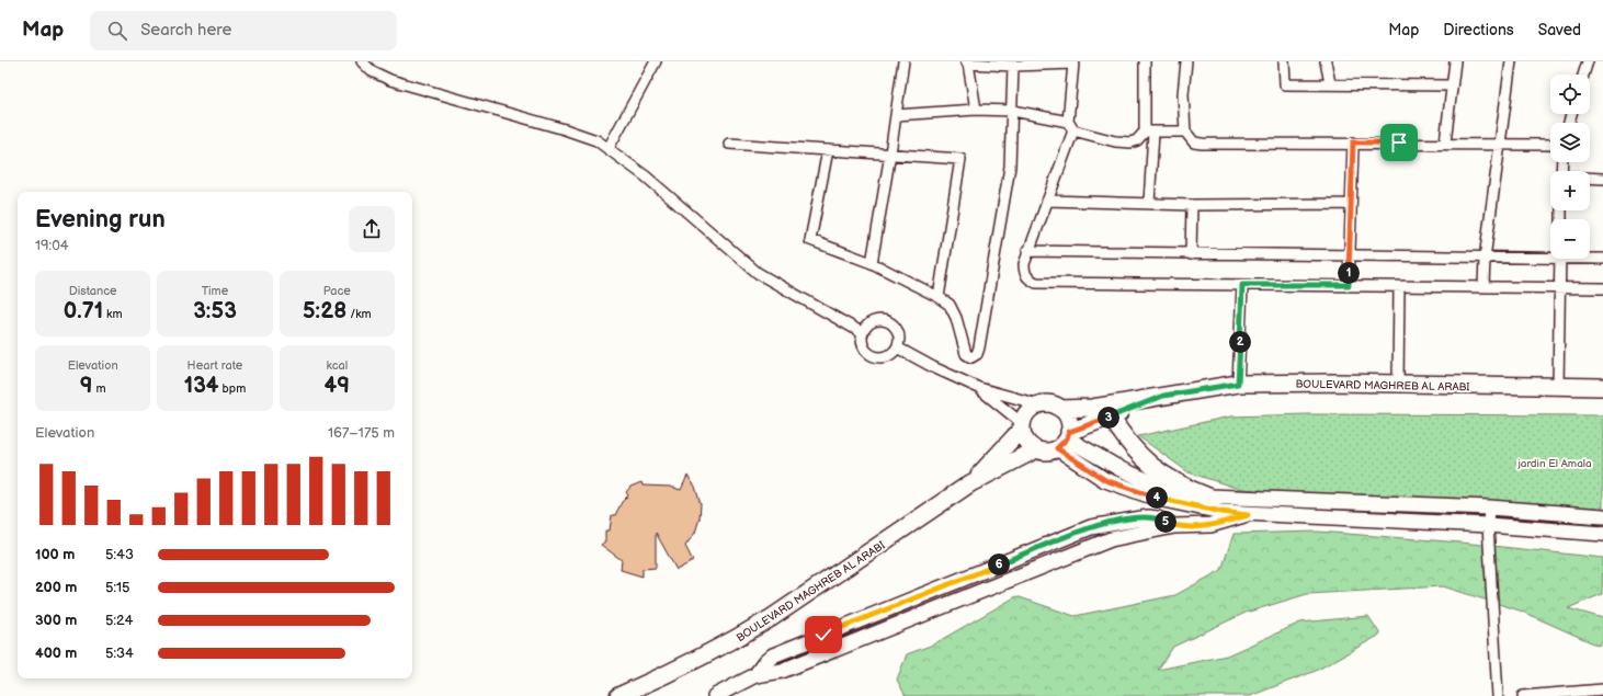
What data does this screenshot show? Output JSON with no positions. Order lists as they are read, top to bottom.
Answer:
{
  "streets": {
    "main road": ["BOULEVARD MAGHREB AL ARABI"]
  },
  "parks": ["jardin El Amala"],
  "page": {
    "header": "Map",
    "search": "Search here",
    "nav": ["Map", "Directions", "Saved"],
    "map_buttons": ["+", "−"],
    "heading": ["Evening run", "19:04"],
    "pins": [
      "1",
      "2",
      "3",
      "4",
      "5",
      "6"
    ],
    "stats": [
      ["Distance", "0.71 km"],
      ["Time", "3:53"],
      ["Pace", "5:28 /km"],
      ["Elevation", "9 m"],
      ["Heart rate", "134 bpm"],
      ["kcal", "49"]
    ],
    "chart": ["Elevation", "167–175 m"],
    "list": [
      {
        "name": "100 m",
        "note": "5:43"
      },
      {
        "name": "200 m",
        "note": "5:15"
      },
      {
        "name": "300 m",
        "note": "5:24"
      },
      {
        "name": "400 m",
        "note": "5:34"
      }
    ]
  }
}
